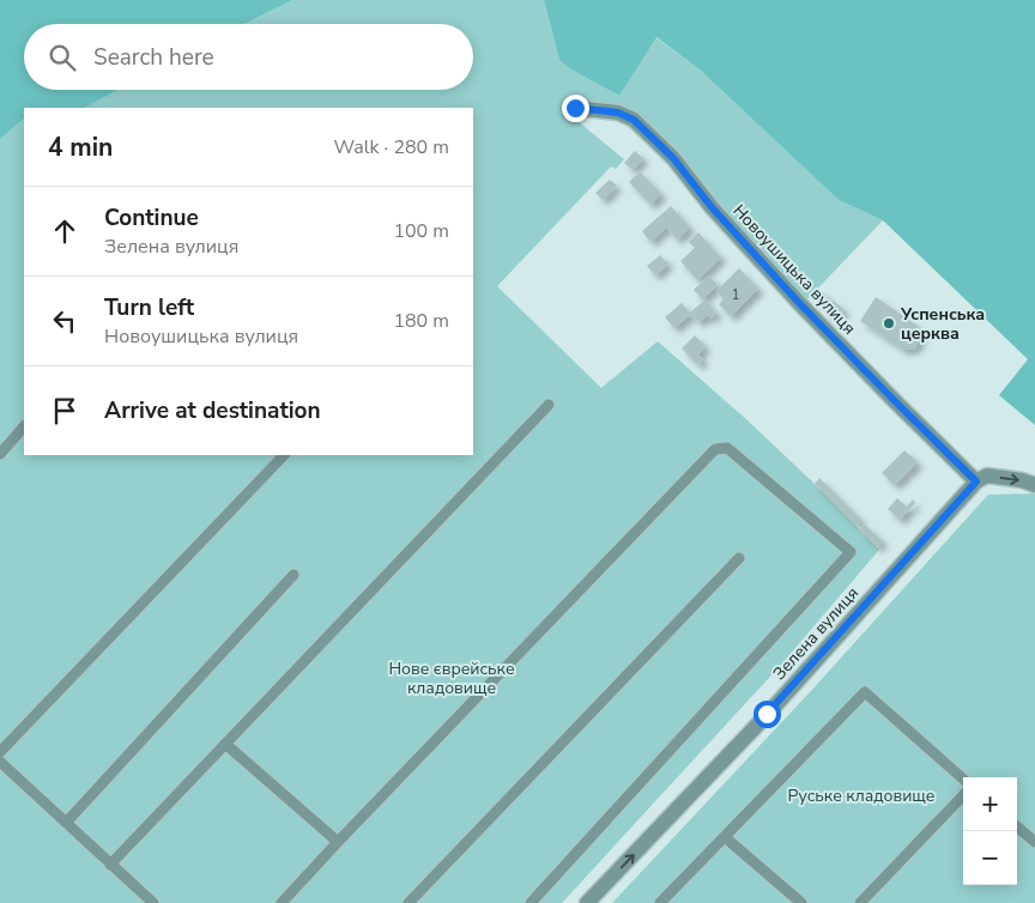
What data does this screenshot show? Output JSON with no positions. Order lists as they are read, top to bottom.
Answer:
{
  "streets": {
    "street": ["Новоушицька вулиця", "Зелена вулиця"]
  },
  "crossings": [
    ["Новоушицька вулиця", "Зелена вулиця"]
  ],
  "one_way": ["Зелена вулиця"],
  "parks": ["Нове єврейське кладовище", "Руське кладовище"],
  "places": ["Успенська церква"],
  "house_numbers": ["1"],
  "page": {
    "search": "Search here",
    "heading": ["4 min", "Walk · 280 m"],
    "list": [
      ["Continue", "Зелена вулиця", "100 m"],
      ["Turn left", "Новоушицька вулиця", "180 m"],
      "Arrive at destination"
    ],
    "map_buttons": ["+", "−"]
  }
}
